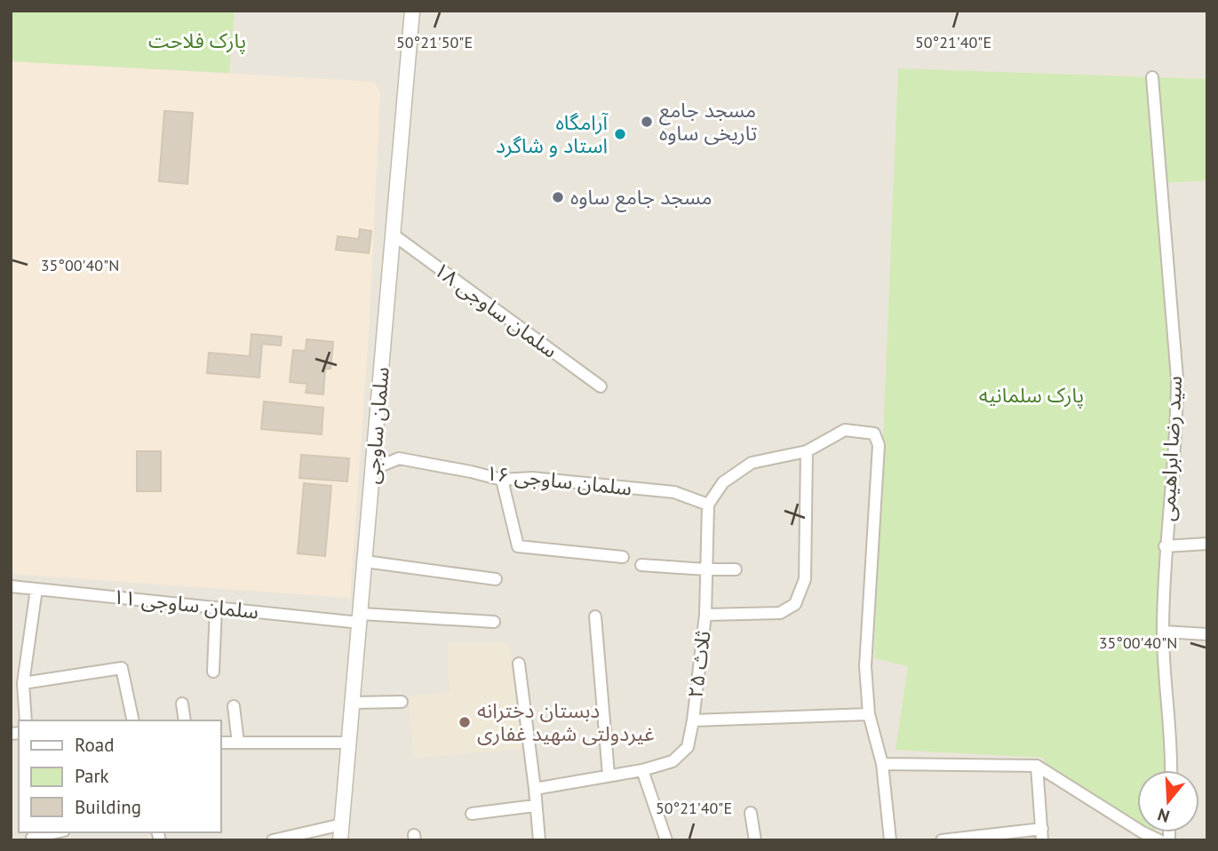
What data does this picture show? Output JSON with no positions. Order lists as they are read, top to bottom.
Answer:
{
  "streets": {
    "street": [
      "سلمان ساوجی ۱۸",
      "سلمان ساوجی",
      "سید رضا ابراهیمی",
      "سلمان ساوجی ۱۶",
      "سلمان ساوجی ۱۱",
      "ثلاث ۲۵"
    ]
  },
  "crossings": [
    ["سلمان ساوجی ۱۸", "سلمان ساوجی"],
    ["سلمان ساوجی", "سلمان ساوجی ۱۶"],
    ["سلمان ساوجی", "سلمان ساوجی ۱۱"]
  ],
  "parks": ["پارک فلاحت", "پارک سلمانیه"],
  "places": [
    "مسجد جامع تاریخی ساوه",
    "آرامگاه استاد و شاگرد",
    "مسجد جامع ساوه",
    "دبستان دخترانه غیردولتی شهید غفاری"
  ],
  "legend": ["Road", "Park", "Building"],
  "north": "bottom",
  "coordinates": ["50°21'50\"E", "50°21'40\"E", "35°00'40\"N"]
}
